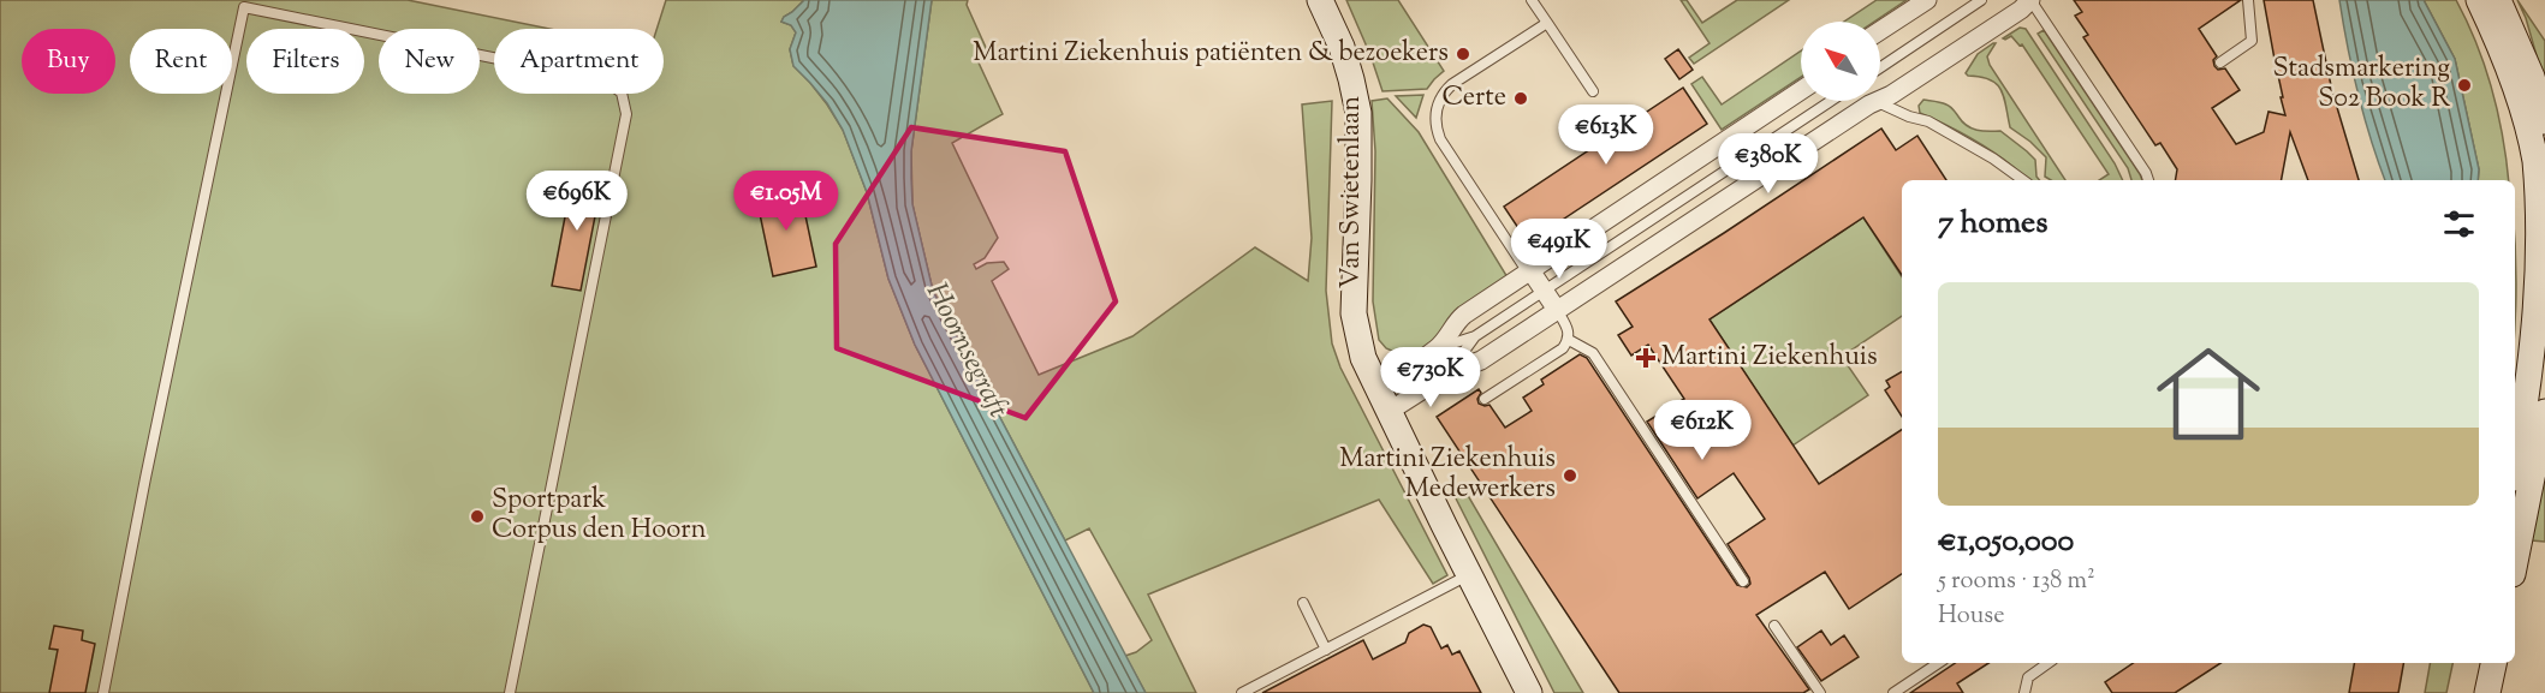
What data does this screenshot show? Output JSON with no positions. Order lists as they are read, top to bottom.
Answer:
{
  "streets": {
    "main road": ["Van Swietenlaan"]
  },
  "water": ["Hoornsegraft"],
  "places": {
    "other": [
      "Martini Ziekenhuis patiënten & bezoekers",
      "Stadsmarkering S02 Book R",
      "Certe",
      "Martini Ziekenhuis Medewerkers",
      "Sportpark Corpus den Hoorn"
    ],
    "health": ["Martini Ziekenhuis"]
  },
  "north": "top left",
  "page": {
    "chip": [
      "Buy",
      "Rent",
      "Filters",
      "New",
      "Apartment"
    ],
    "price": [
      "€613K",
      "€380K",
      "€696K",
      "€1.05M",
      "€491K",
      "€730K",
      "€612K"
    ],
    "heading": "7 homes",
    "list": [
      {
        "name": "€1,050,000",
        "note": "5 rooms · 138 m² · House"
      }
    ]
  }
}
